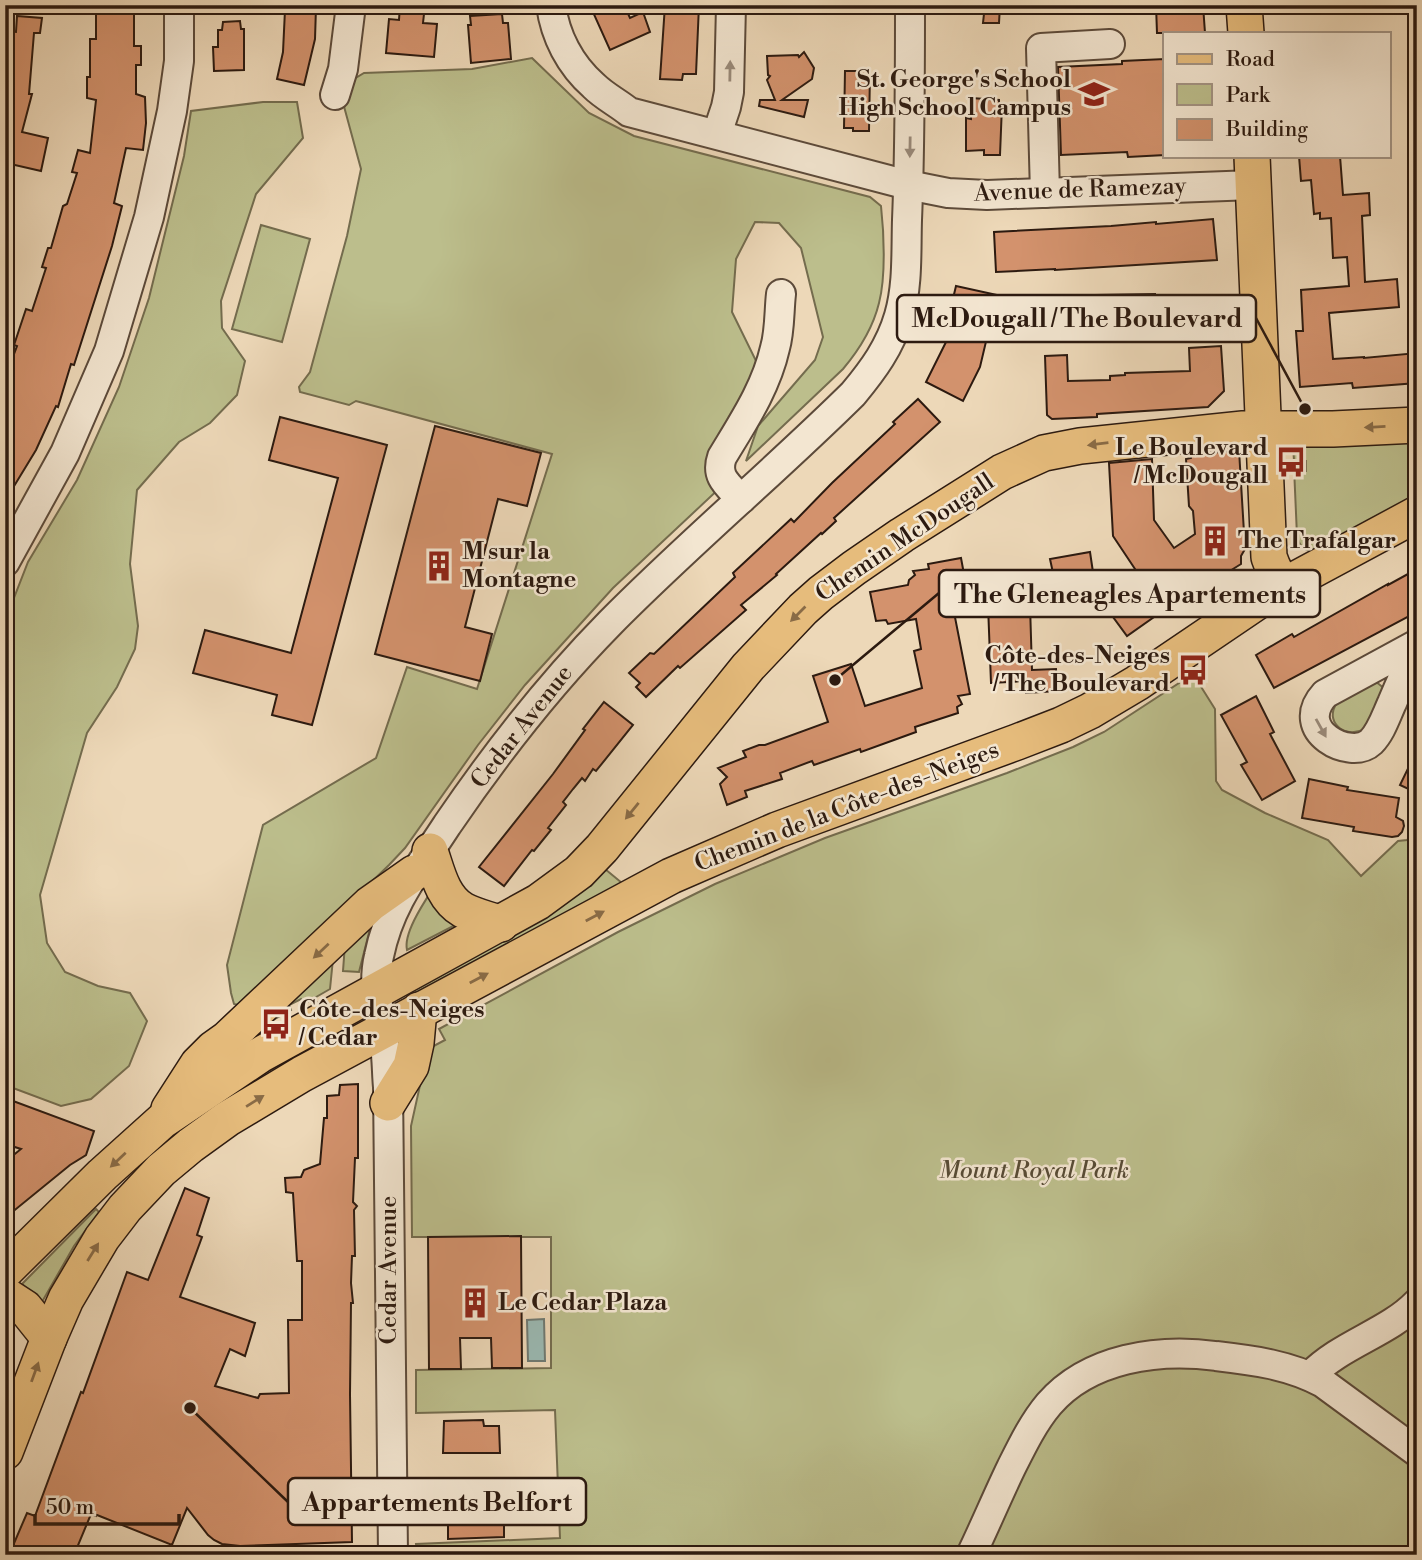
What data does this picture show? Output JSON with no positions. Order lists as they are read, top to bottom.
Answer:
{
  "streets": {
    "main road": ["Chemin McDougall", "Chemin de la Côte-des-Neiges"],
    "street": ["Avenue de Ramezay", "Cedar Avenue"]
  },
  "crossings": [
    ["Avenue de Ramezay", "Cedar Avenue"],
    ["Chemin McDougall", "Cedar Avenue"],
    ["Cedar Avenue", "Chemin de la Côte-des-Neiges"]
  ],
  "one_way": ["Chemin McDougall"],
  "parks": ["Mount Royal Park"],
  "places": {
    "school or university": ["St. George's School High School Campus"],
    "other": ["McDougall / The Boulevard", "The Gleneagles Apartements", "Appartements Belfort"],
    "bus stop": ["Le Boulevard / McDougall", "Côte-des-Neiges / The Boulevard", "Côte-des-Neiges / Cedar"],
    "building": ["The Trafalgar", "M sur la Montagne", "Le Cedar Plaza"]
  },
  "legend": ["Road", "Park", "Building"],
  "scale_bar": "50 m"
}
